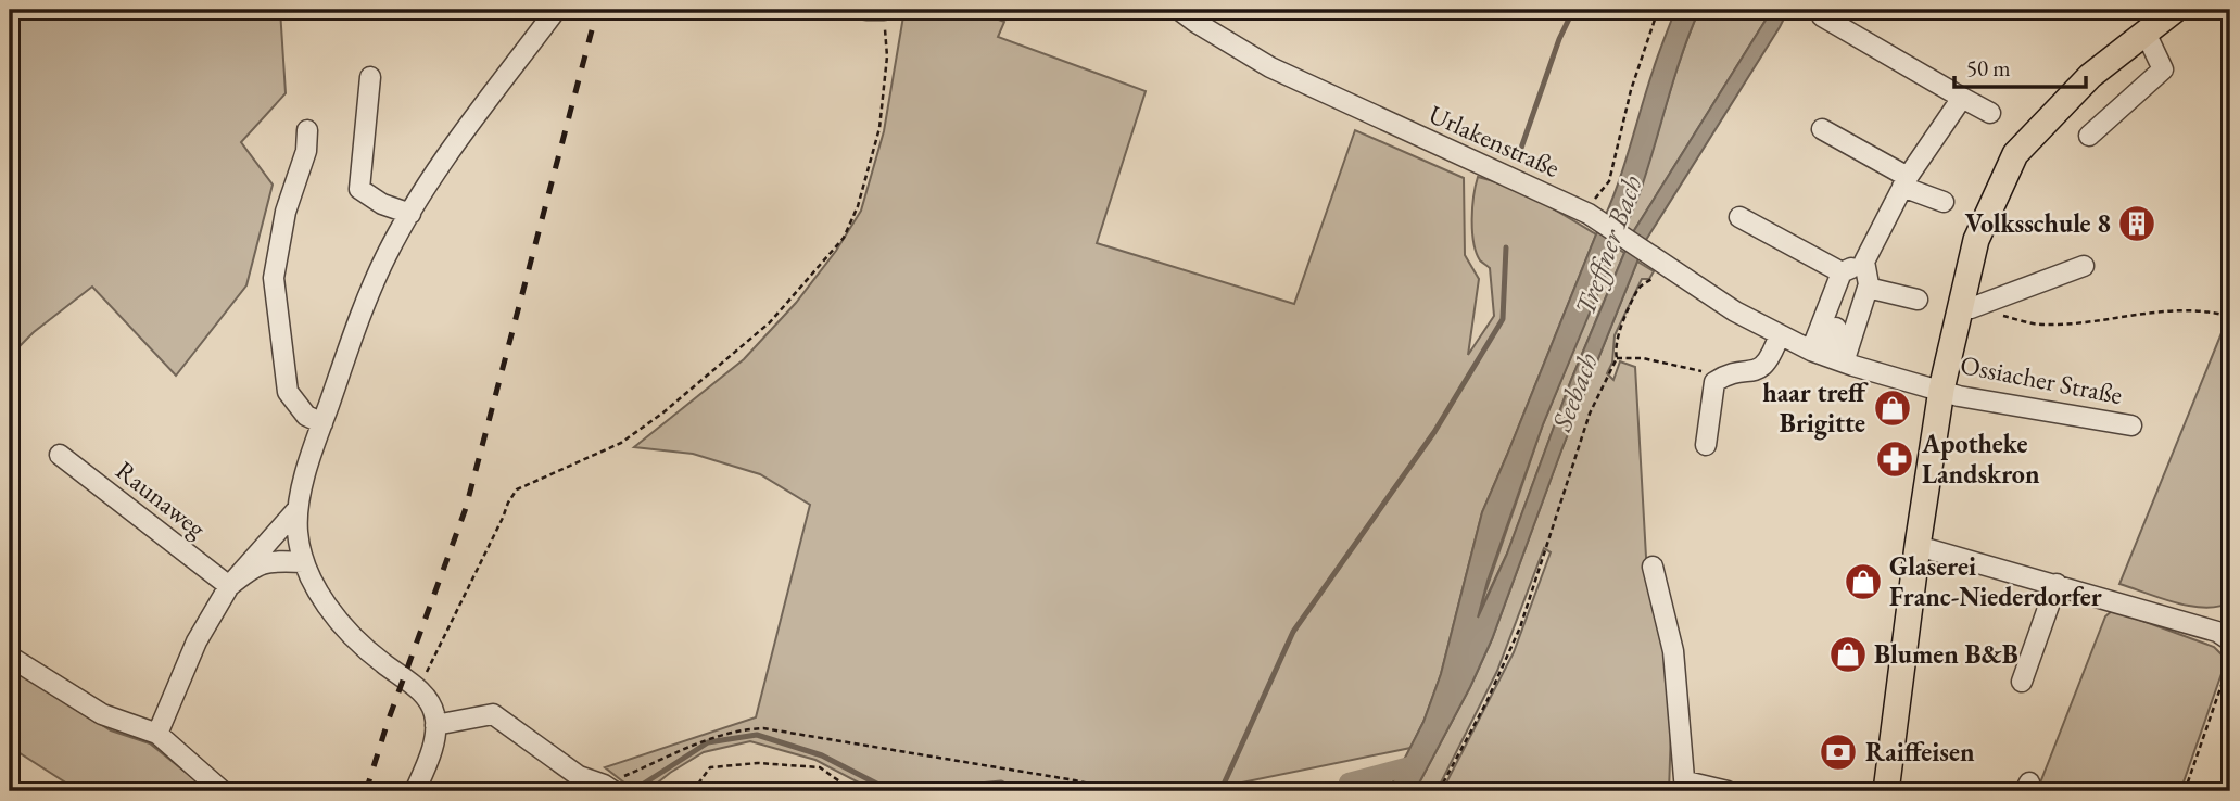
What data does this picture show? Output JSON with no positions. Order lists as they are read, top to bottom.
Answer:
{
  "streets": {
    "main road": ["Ossiacher Straße"],
    "street": ["Urlakenstraße", "Raunaweg"]
  },
  "crossings": [
    ["Urlakenstraße", "Ossiacher Straße"]
  ],
  "water": ["Treffner Bach", "Seebach"],
  "places": {
    "building": ["Volksschule 8"],
    "shop": ["haar treff Brigitte", "Glaserei Franc-Niederdorfer", "Blumen B&B"],
    "pharmacy": ["Apotheke Landskron"],
    "bank": ["Raiffeisen"]
  },
  "scale_bar": "50 m"
}
